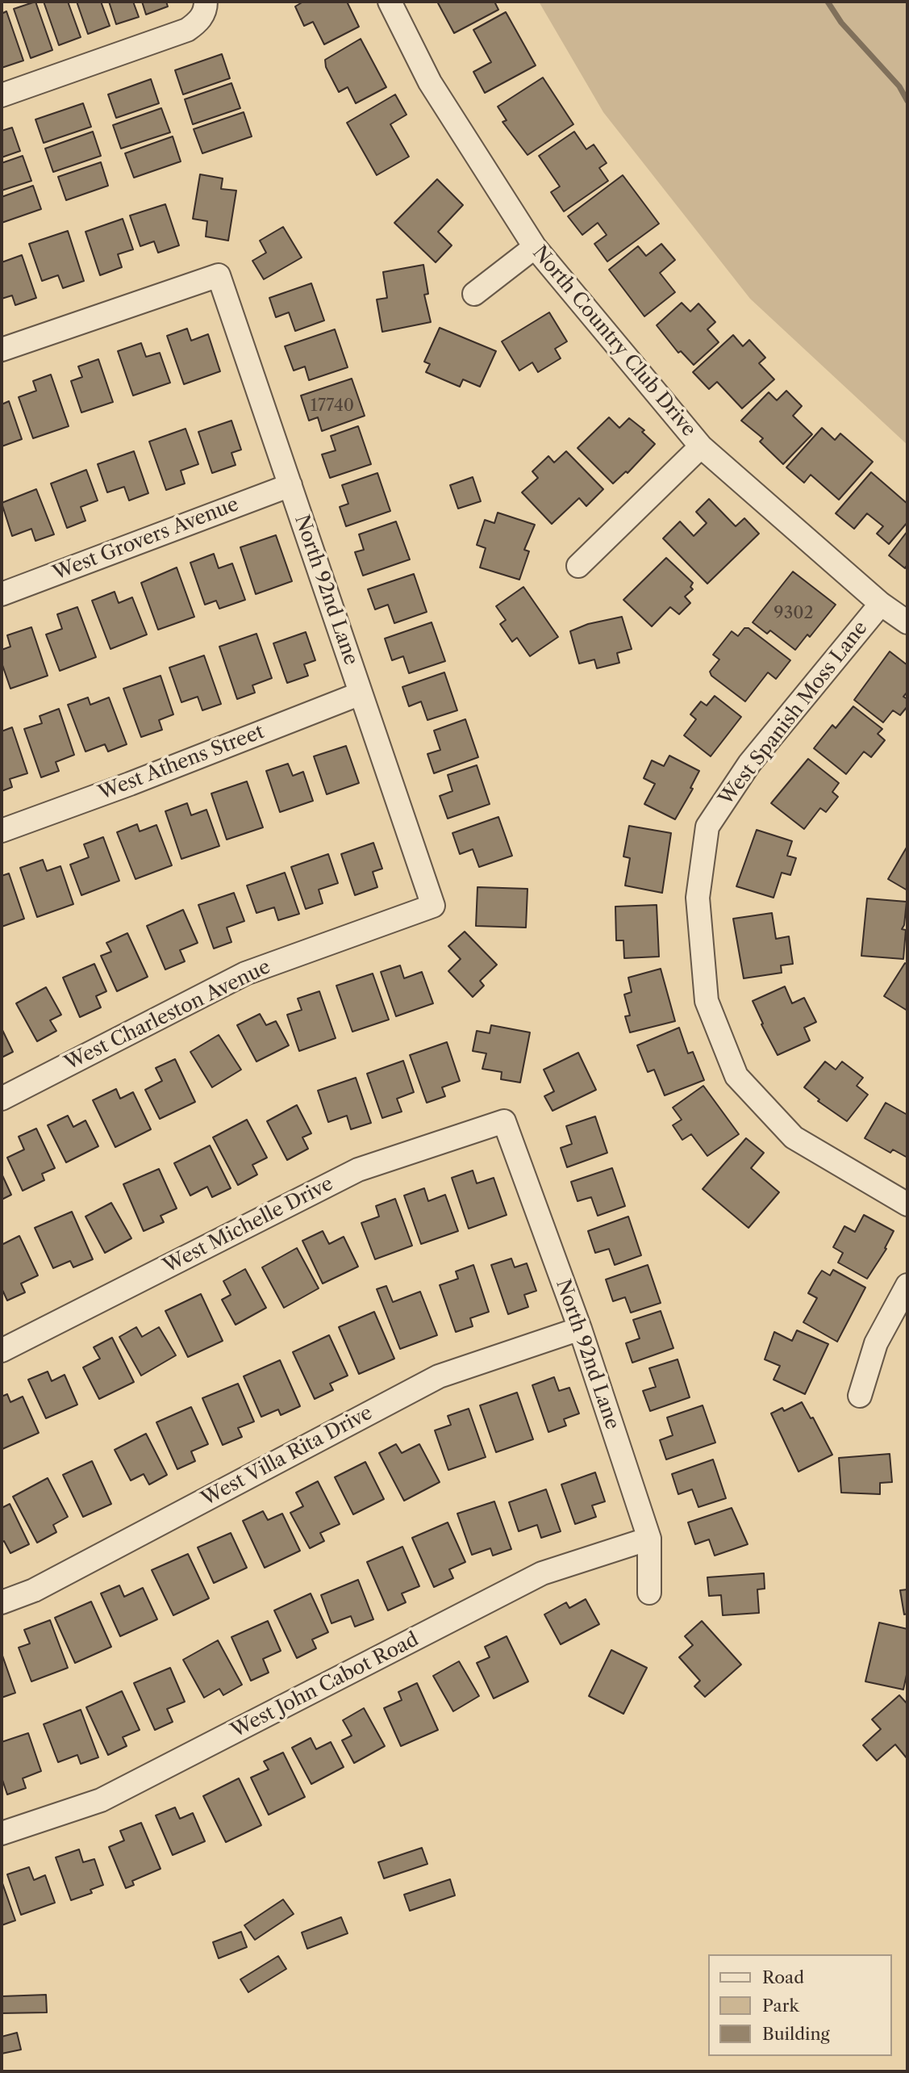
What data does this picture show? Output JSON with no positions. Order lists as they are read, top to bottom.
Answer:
{
  "streets": {
    "street": [
      "North Country Club Drive",
      "West Grovers Avenue",
      "North 92nd Lane",
      "West Spanish Moss Lane",
      "West Athens Street",
      "West Charleston Avenue",
      "West Michelle Drive",
      "West Villa Rita Drive",
      "West John Cabot Road"
    ]
  },
  "crossings": [
    ["North Country Club Drive", "West Spanish Moss Lane"],
    ["West Grovers Avenue", "North 92nd Lane"],
    ["North 92nd Lane", "West Athens Street"],
    ["North 92nd Lane", "West Charleston Avenue"],
    ["North 92nd Lane", "West Michelle Drive"],
    ["North 92nd Lane", "West Villa Rita Drive"],
    ["North 92nd Lane", "West John Cabot Road"]
  ],
  "house_numbers": ["17740", "9302"],
  "legend": ["Road", "Park", "Building"]
}
